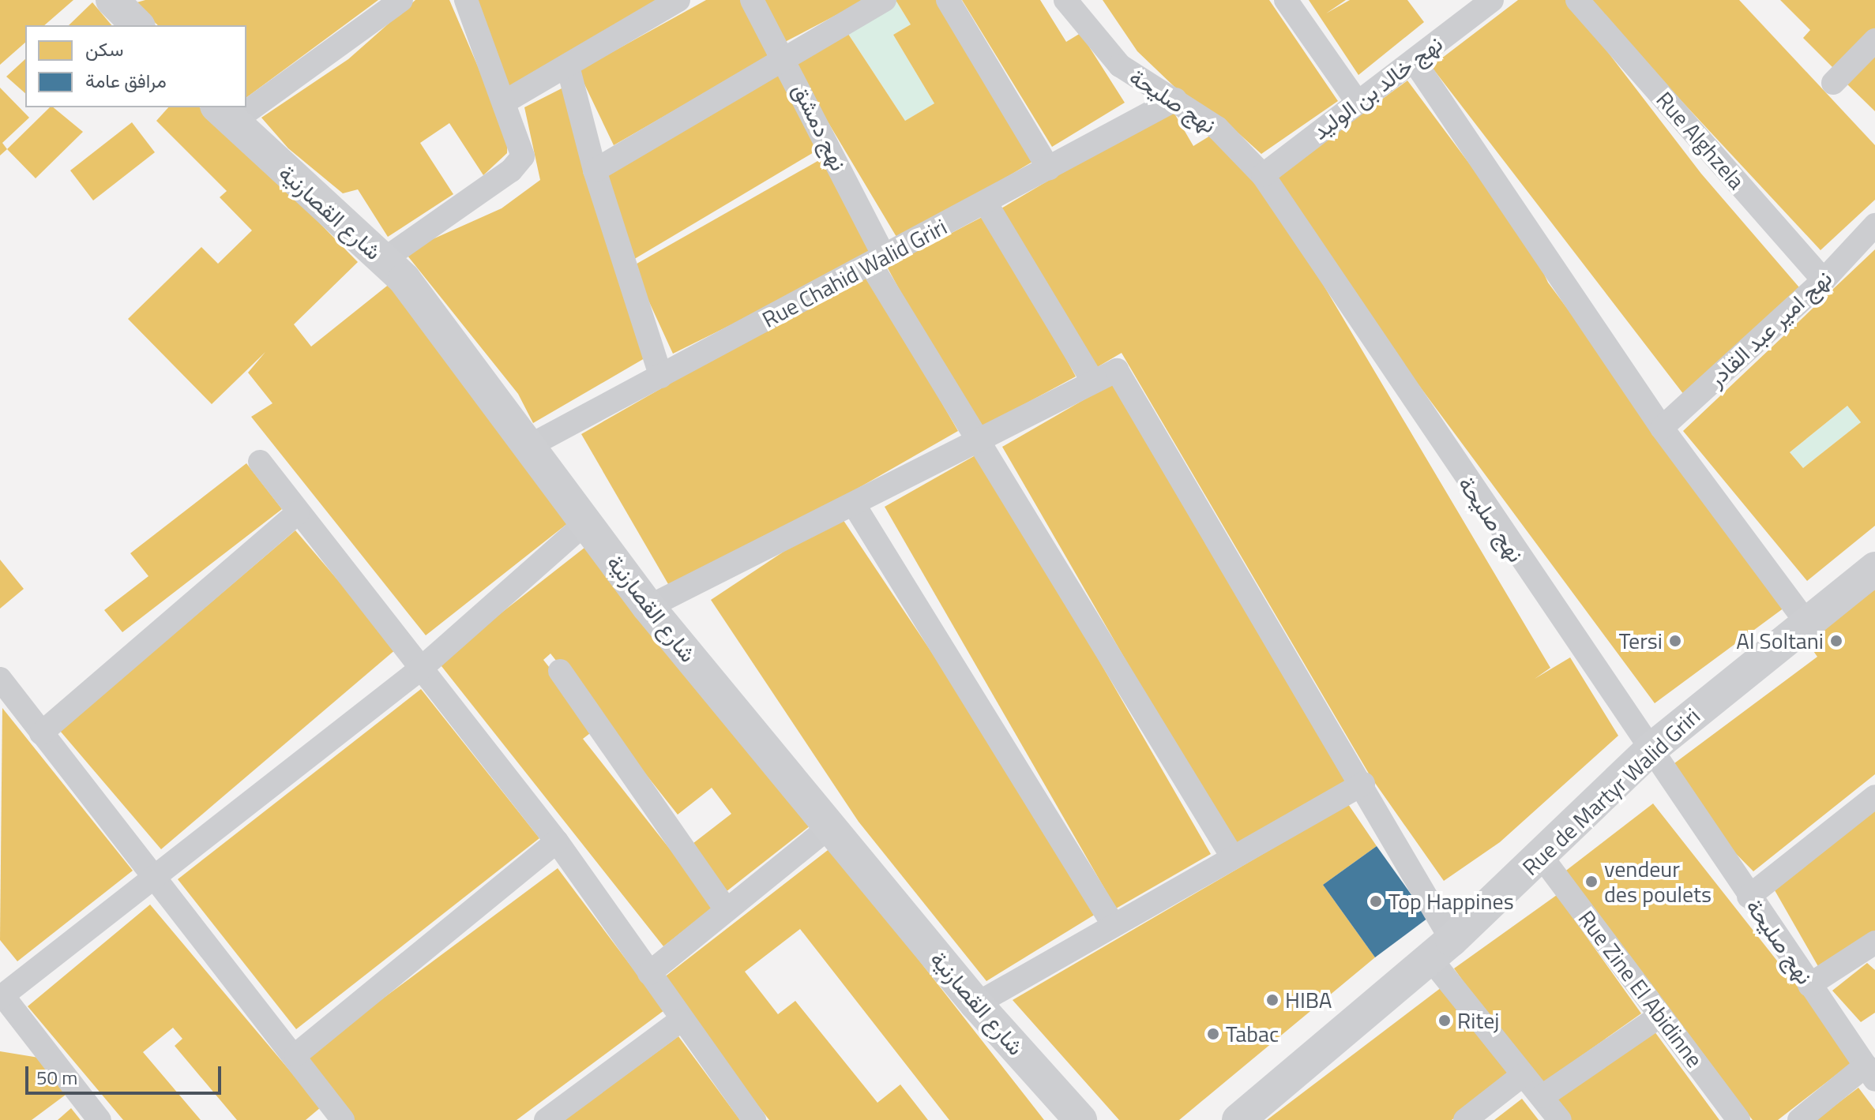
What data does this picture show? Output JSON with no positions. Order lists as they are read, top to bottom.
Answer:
{
  "streets": {
    "street": [
      "نهج خالد بن الوليد",
      "نهج صليحة",
      "نهج دمشق",
      "Rue Alghzela",
      "شارع القصارنية",
      "Rue Chahid Walid Griri",
      "نهج امير عبد القادر",
      "Rue de Martyr Walid Griri",
      "Rue Zine El Abidinne"
    ]
  },
  "crossings": [
    ["نهج خالد بن الوليد", "نهج صليحة"],
    ["نهج صليحة", "Rue Chahid Walid Griri"],
    ["نهج صليحة", "Rue de Martyr Walid Griri"],
    ["نهج دمشق", "Rue Chahid Walid Griri"],
    ["Rue Alghzela", "نهج امير عبد القادر"],
    ["شارع القصارنية", "Rue Chahid Walid Griri"],
    ["Rue de Martyr Walid Griri", "Rue Zine El Abidinne"]
  ],
  "places": [
    "Tersi",
    "Al Soltani",
    "vendeur des poulets",
    "Top Happines",
    "HIBA",
    "Ritej",
    "Tabac"
  ],
  "legend": ["سكن", "مرافق عامة"],
  "scale_bar": "50 m"
}
